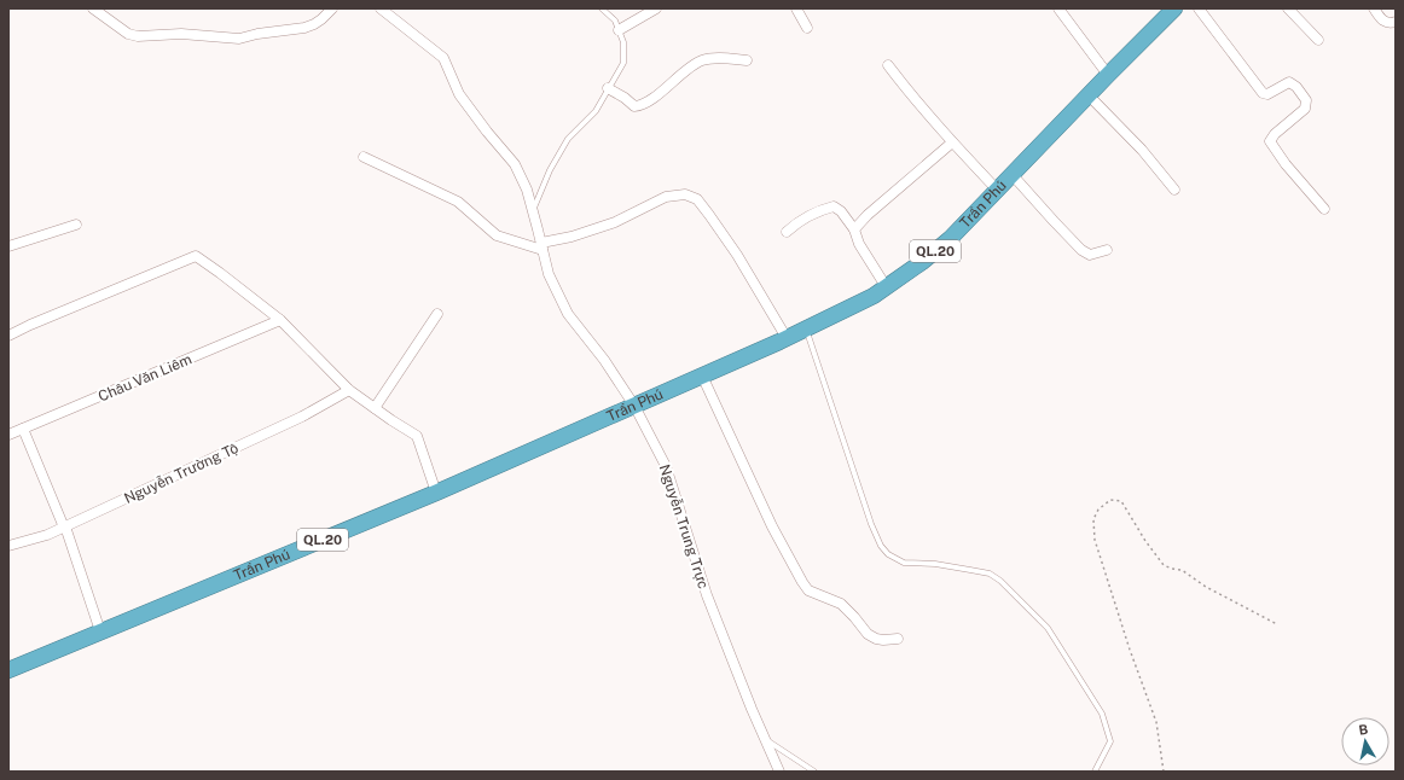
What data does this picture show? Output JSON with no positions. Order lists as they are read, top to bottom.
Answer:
{
  "streets": {
    "highway": ["Trần Phú", "QL.20"],
    "street": ["Châu Văn Liêm", "Nguyễn Trường Tộ", "Nguyễn Trung Trực"]
  },
  "crossings": [
    ["Trần Phú", "Nguyễn Trung Trực"]
  ],
  "north": "top"
}
